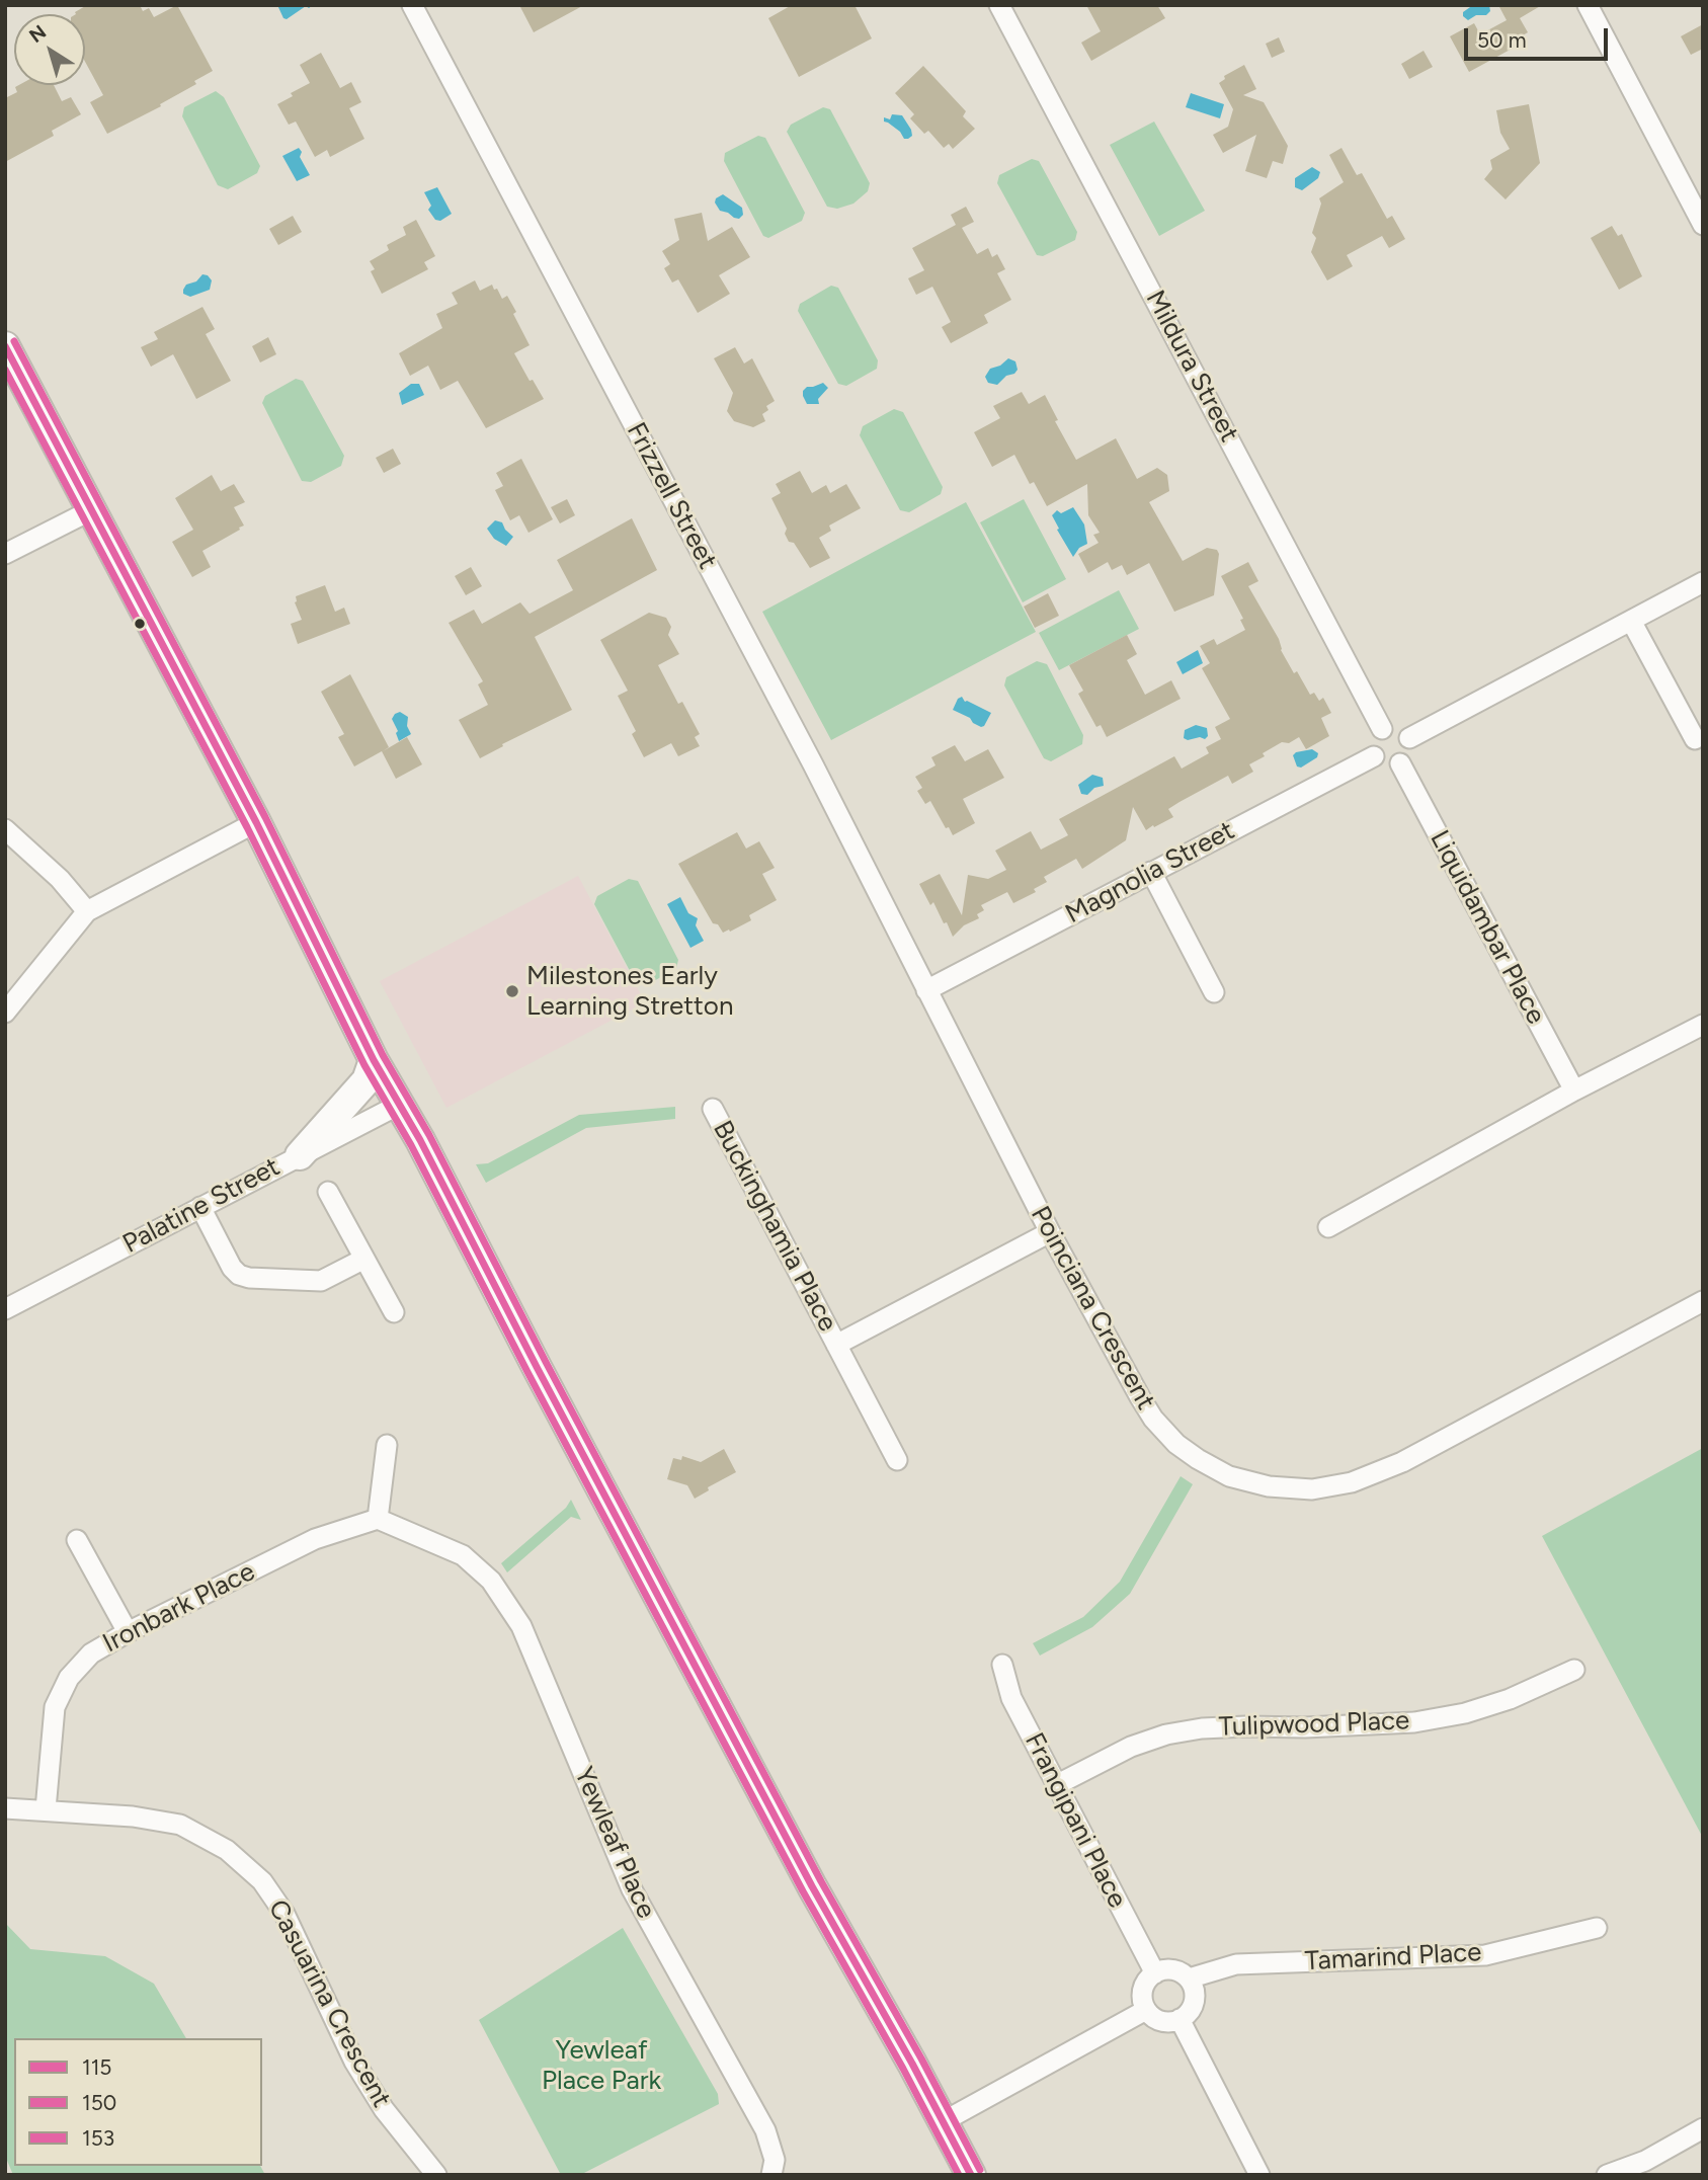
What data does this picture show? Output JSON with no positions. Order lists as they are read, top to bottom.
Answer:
{
  "streets": {
    "street": [
      "Mildura Street",
      "Frizzell Street",
      "Magnolia Street",
      "Liquidambar Place",
      "Palatine Street",
      "Buckinghamia Place",
      "Poinciana Crescent",
      "Ironbark Place",
      "Tulipwood Place",
      "Frangipani Place",
      "Yewleaf Place",
      "Tamarind Place",
      "Casuarina Crescent"
    ]
  },
  "crossings": [
    ["Mildura Street", "Magnolia Street"],
    ["Mildura Street", "Liquidambar Place"],
    ["Frizzell Street", "Magnolia Street"],
    ["Frizzell Street", "Poinciana Crescent"],
    ["Magnolia Street", "Liquidambar Place"],
    ["Magnolia Street", "Poinciana Crescent"],
    ["Buckinghamia Place", "Poinciana Crescent"],
    ["Ironbark Place", "Yewleaf Place"],
    ["Ironbark Place", "Casuarina Crescent"],
    ["Tulipwood Place", "Frangipani Place"],
    ["Frangipani Place", "Tamarind Place"]
  ],
  "parks": ["Yewleaf Place Park"],
  "places": ["Milestones Early Learning Stretton"],
  "lines": ["transit line 153", "transit line 115", "transit line 150"],
  "legend": ["115", "150", "153"],
  "scale_bar": "50 m",
  "north": "top left"
}
